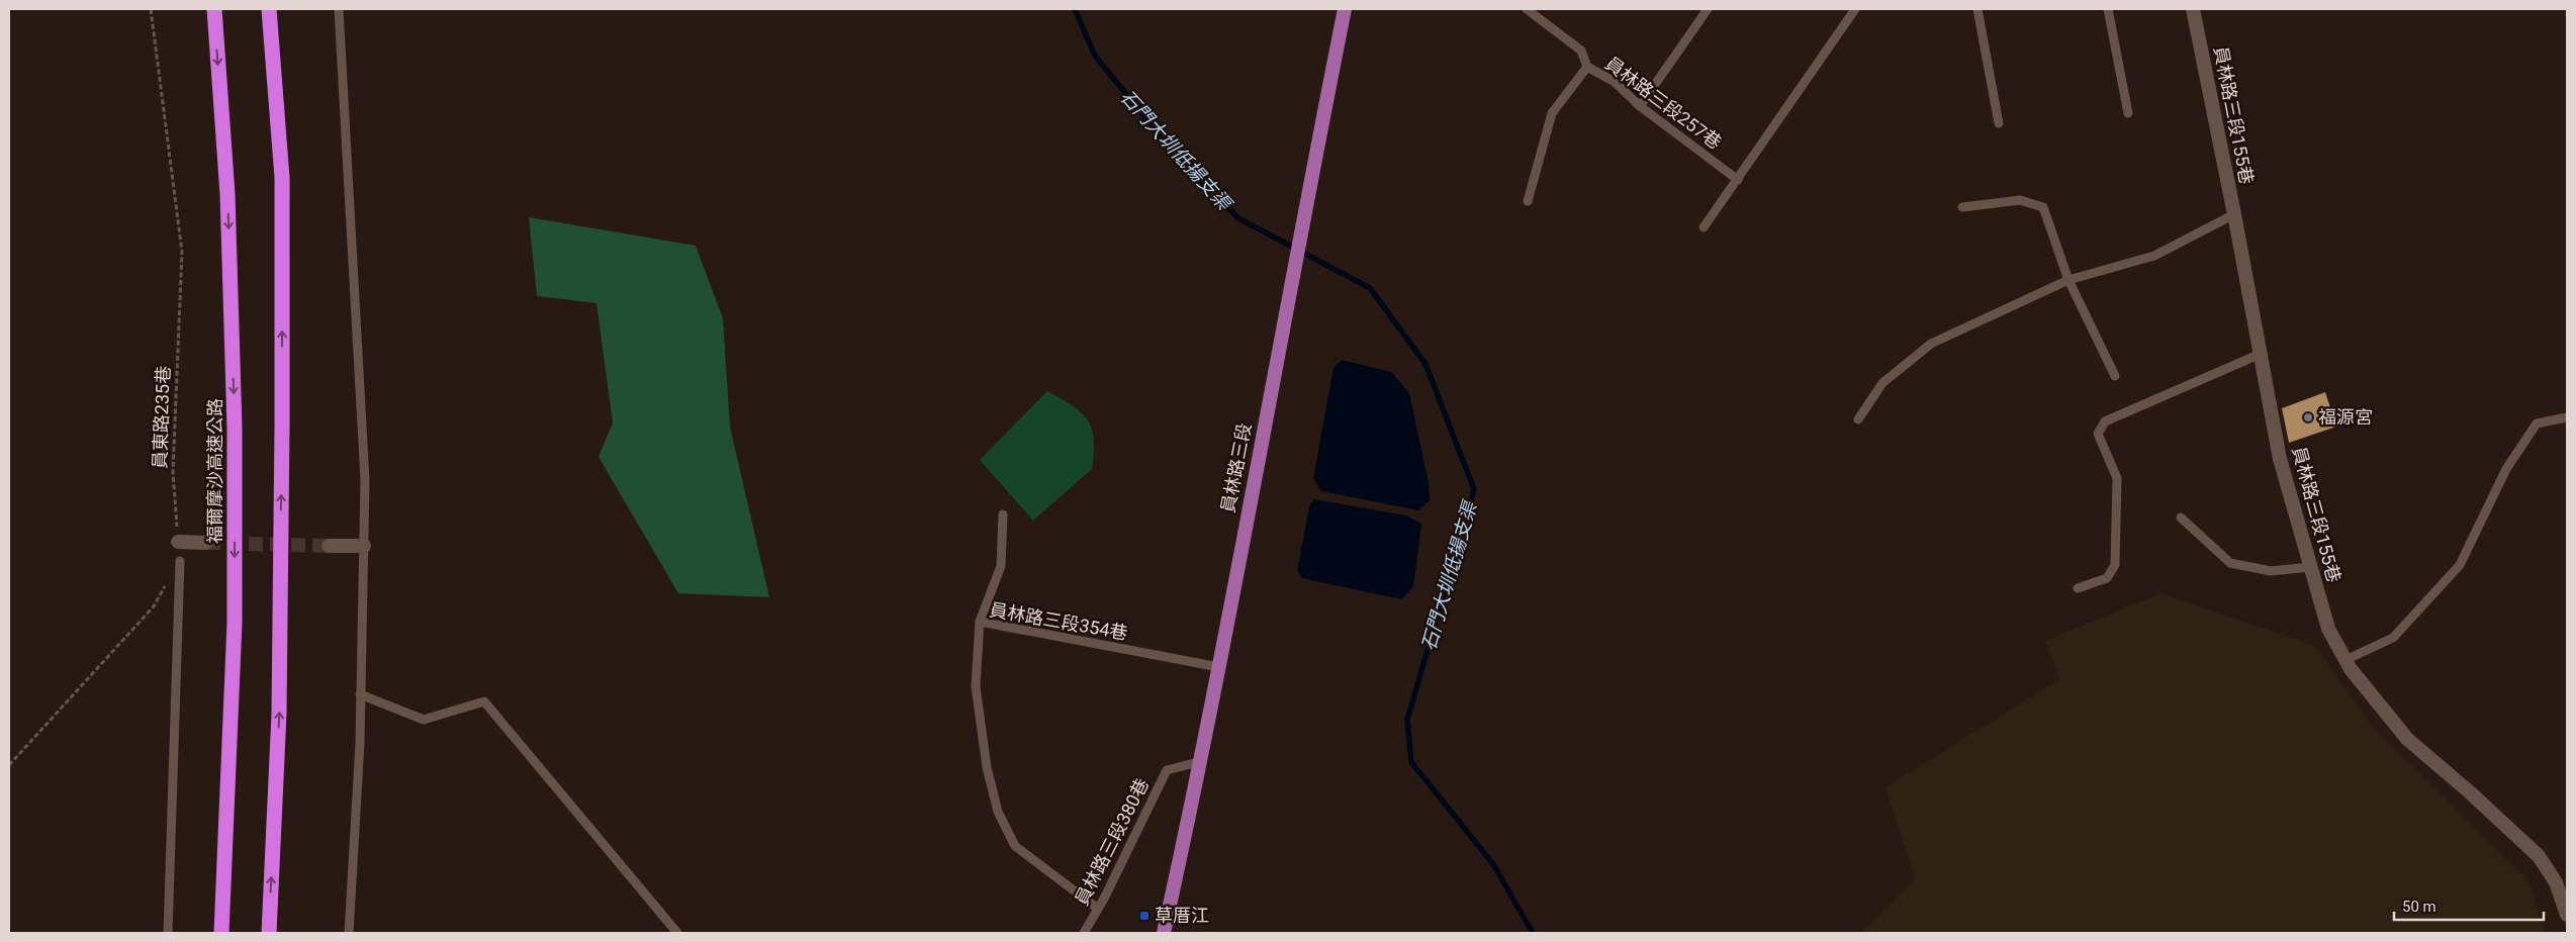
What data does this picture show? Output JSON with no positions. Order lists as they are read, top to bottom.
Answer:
{
  "streets": {
    "highway": ["福爾摩沙高速公路"],
    "main road": ["員林路三段"],
    "street": ["員林路三段155巷"],
    "lane": ["員林路三段257巷", "員林路三段354巷", "員林路三段380巷"],
    "path": ["員東路235巷"]
  },
  "crossings": [
    ["員林路三段", "員林路三段354巷"],
    ["員林路三段", "員林路三段380巷"],
    ["員林路三段354巷", "員林路三段380巷"]
  ],
  "water": ["石門大圳低揚支渠"],
  "places": {
    "other": ["福源宮"],
    "transit": ["草厝江"]
  },
  "scale_bar": "50 m"
}
